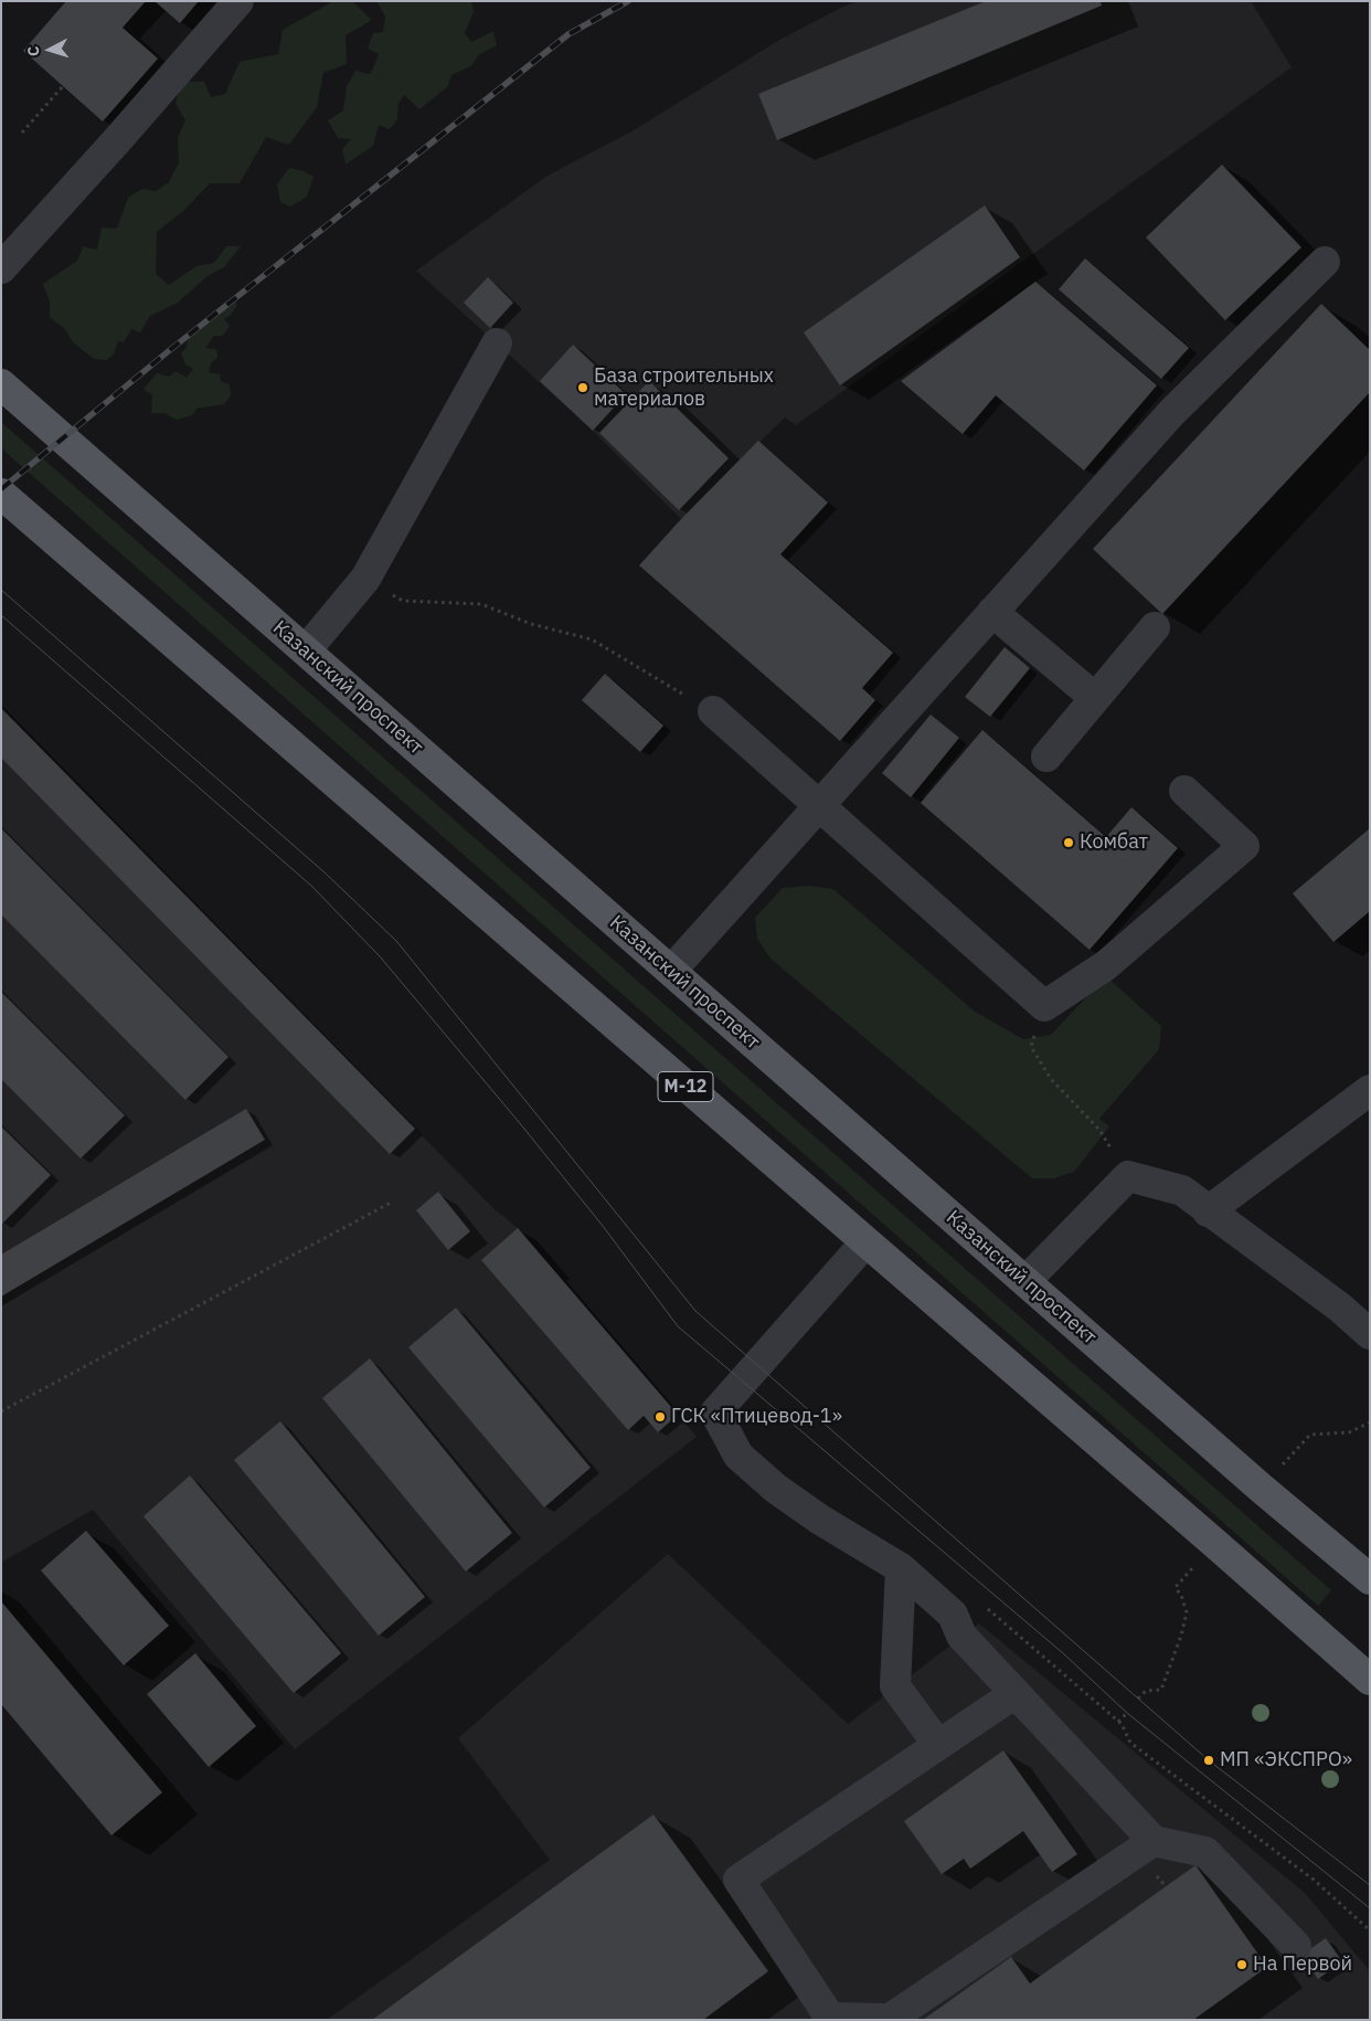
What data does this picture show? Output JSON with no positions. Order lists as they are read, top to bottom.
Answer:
{
  "streets": {
    "main road": ["Казанский проспект", "М-12"]
  },
  "places": [
    "База строительных материалов",
    "Комбат",
    "ГСК «Птицевод-1»",
    "МП «ЭКСПРО»",
    "На Первой"
  ],
  "north": "left"
}
